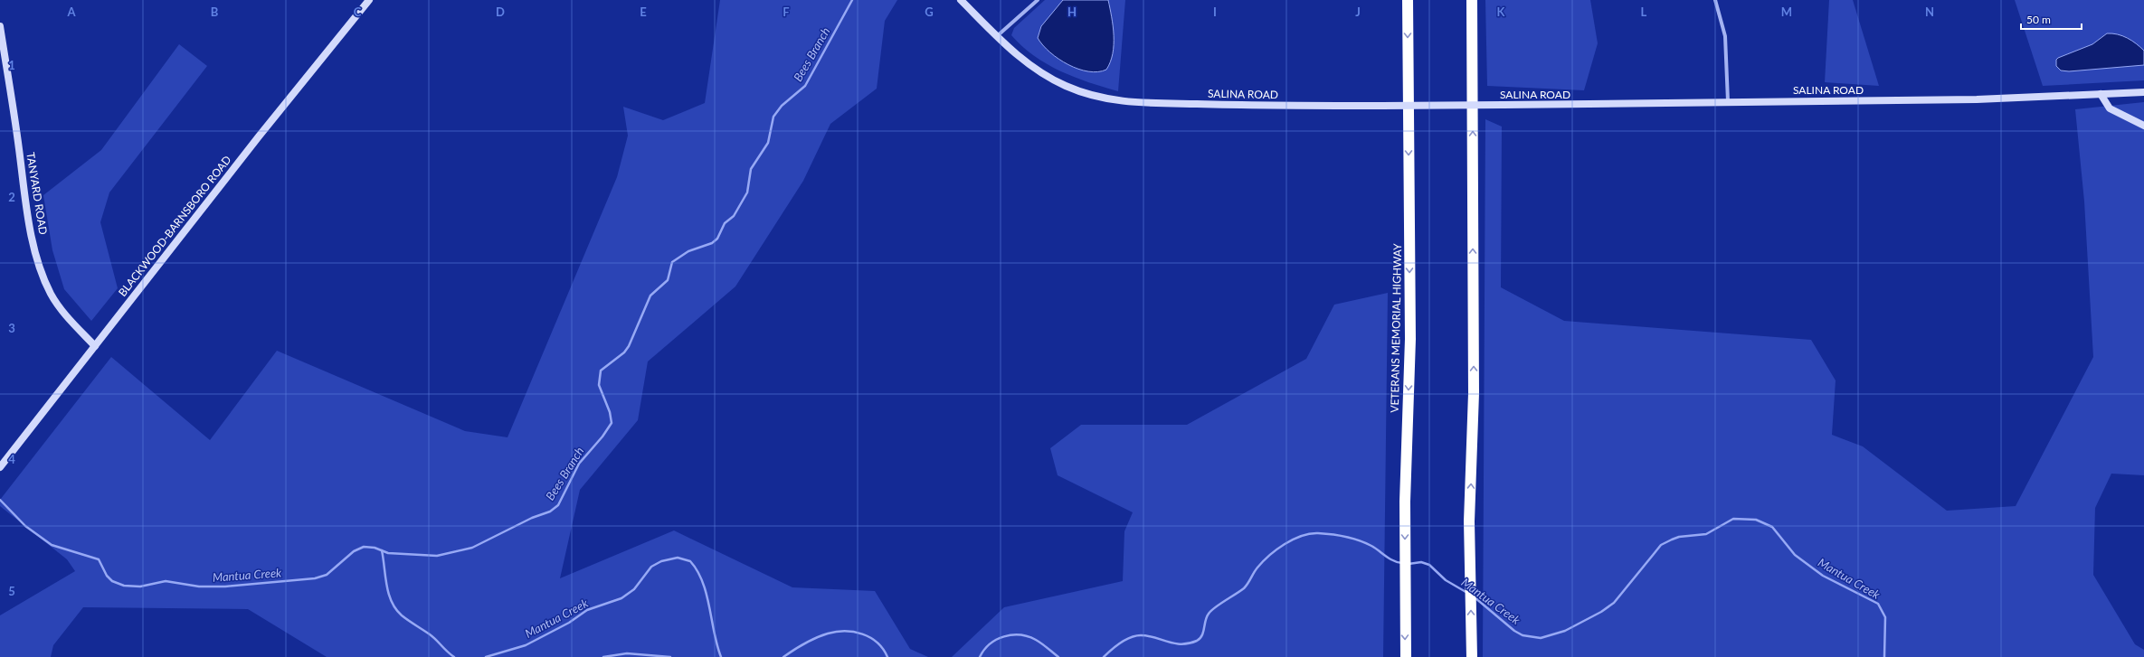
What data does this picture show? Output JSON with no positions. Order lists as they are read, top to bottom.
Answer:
{
  "streets": {
    "highway": ["VETERANS MEMORIAL HIGHWAY"],
    "street": ["SALINA ROAD", "TANYARD ROAD", "BLACKWOOD-BARNSBORO ROAD"]
  },
  "crossings": [
    ["TANYARD ROAD", "BLACKWOOD-BARNSBORO ROAD"]
  ],
  "water": ["Bees Branch", "Mantua Creek"],
  "scale_bar": "50 m",
  "grid": {
    "columns": [
      "A",
      "B",
      "C",
      "D",
      "E",
      "F",
      "G",
      "H",
      "I",
      "J",
      "K",
      "L",
      "M",
      "N"
    ],
    "rows": [
      "1",
      "2",
      "3",
      "4",
      "5"
    ]
  }
}
